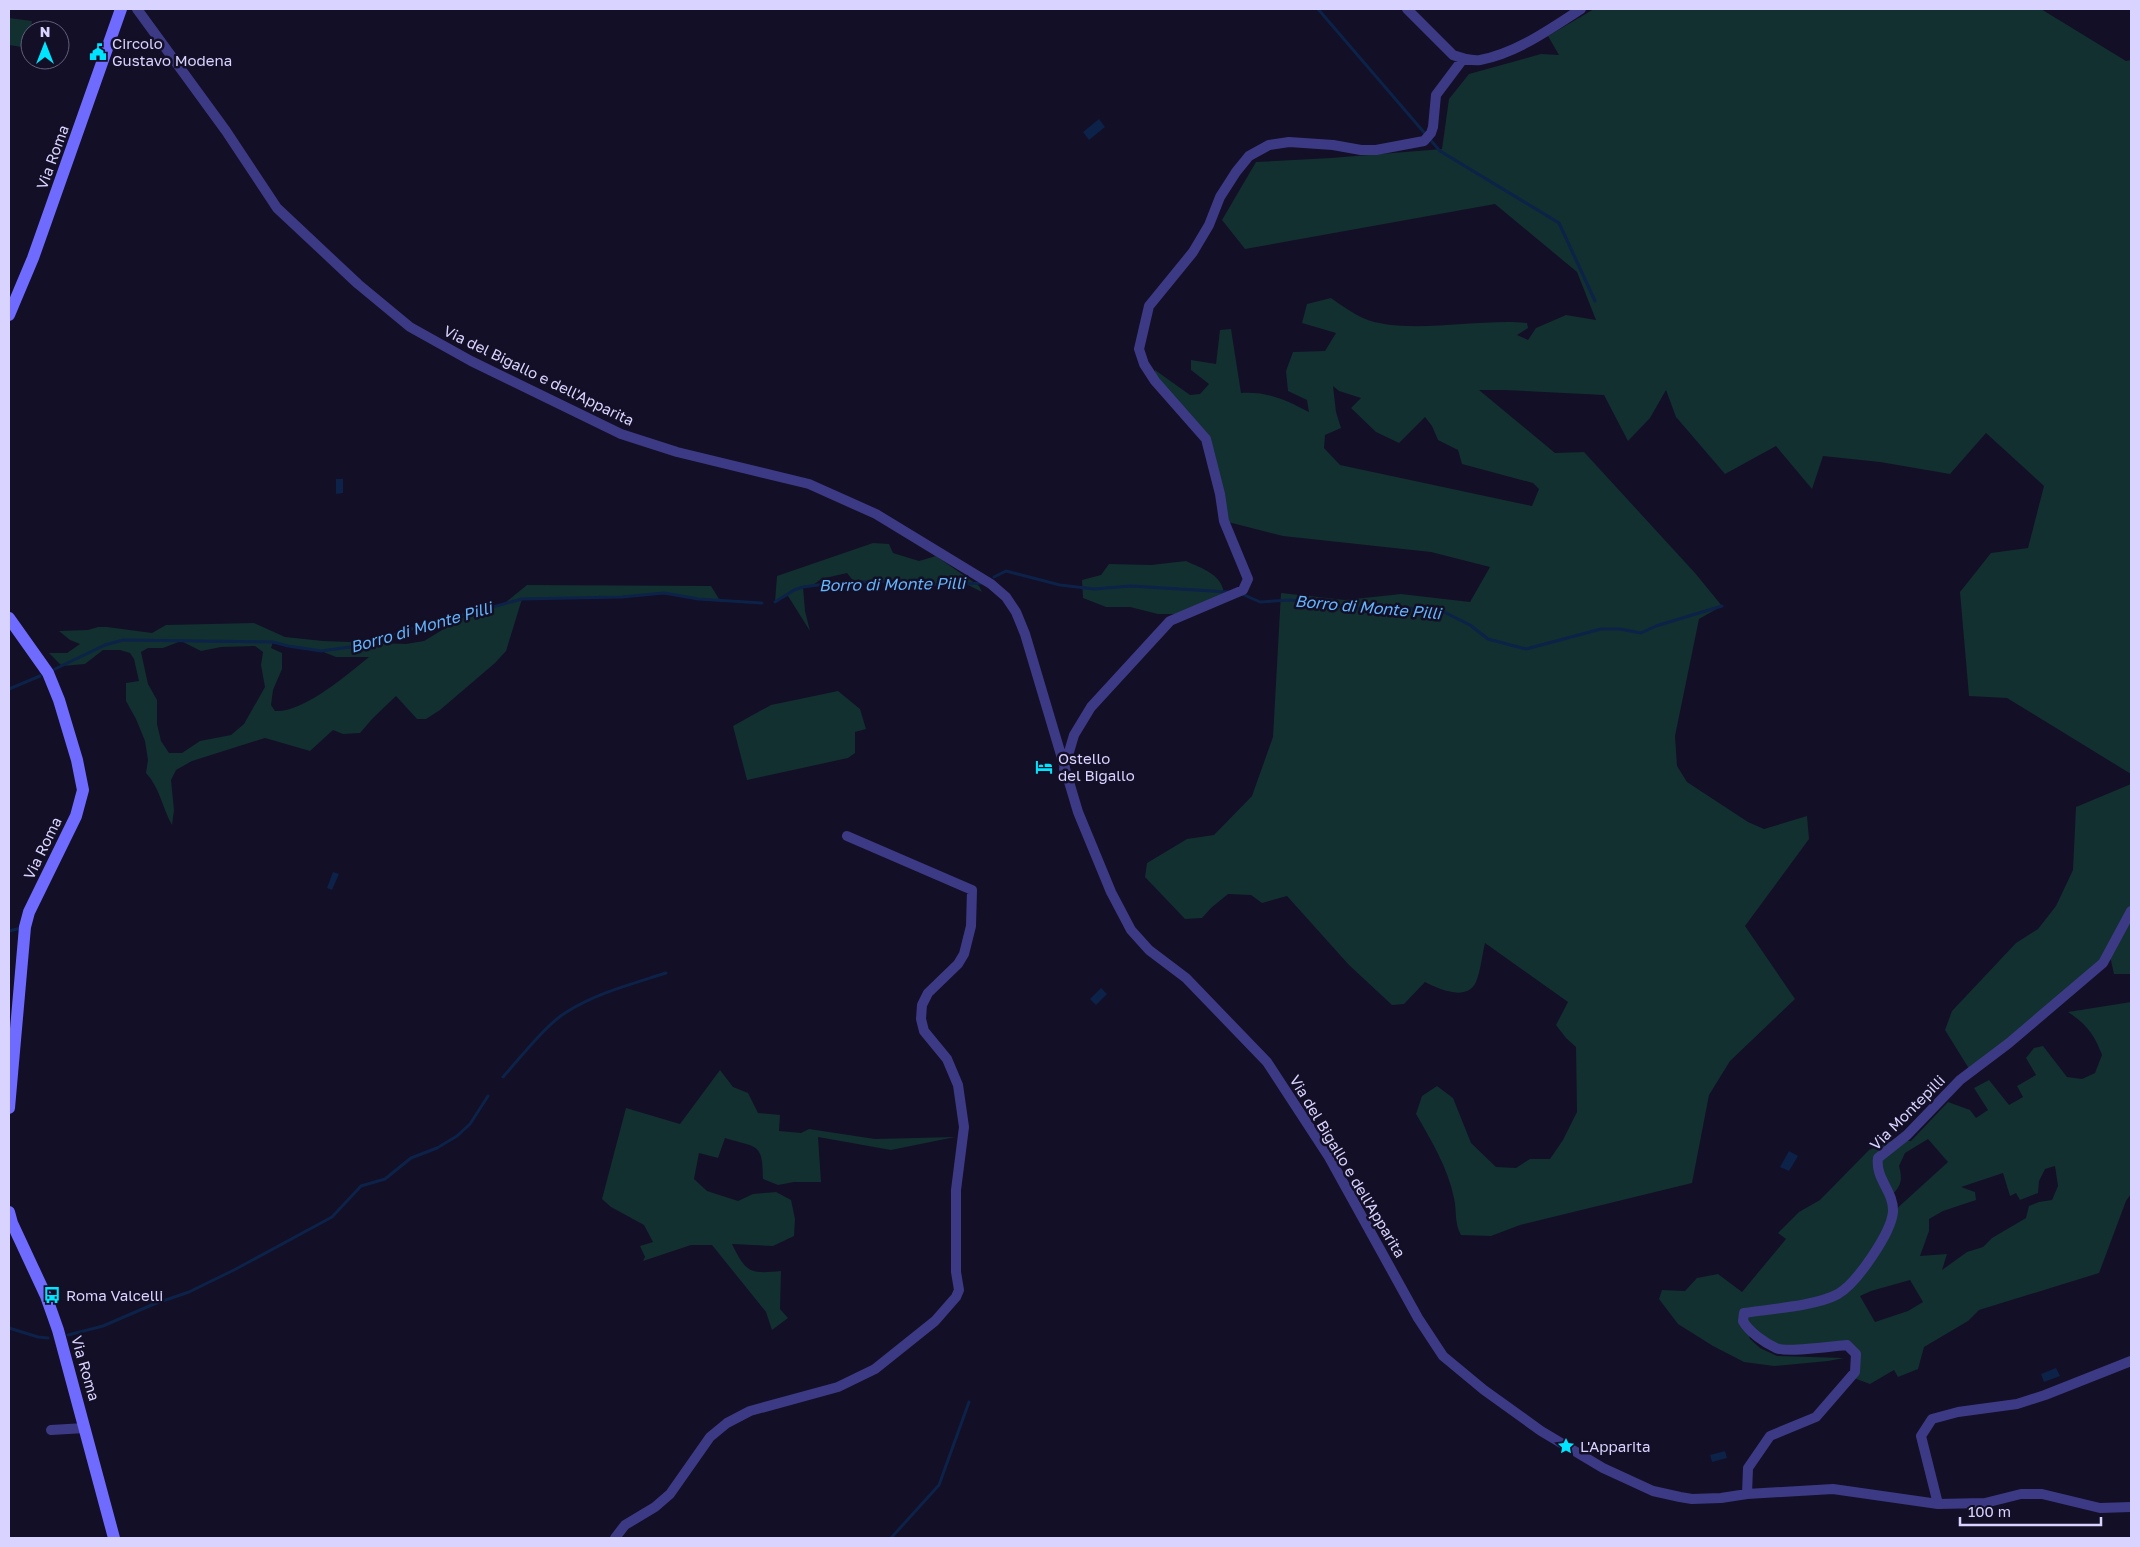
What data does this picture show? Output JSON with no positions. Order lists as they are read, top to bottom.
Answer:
{
  "streets": {
    "main road": ["Via Roma"],
    "street": ["Via del Bigallo e dell'Apparita", "Via Montepilli"]
  },
  "crossings": [
    ["Via del Bigallo e dell'Apparita", "Via Montepilli"]
  ],
  "water": ["Borro di Monte Pilli"],
  "places": {
    "public building": ["Circolo Gustavo Modena"],
    "hotel": ["Ostello del Bigallo"],
    "bus stop": ["Roma Valcelli"],
    "place": ["L'Apparita"]
  },
  "scale_bar": "100 m",
  "north": "top"
}
